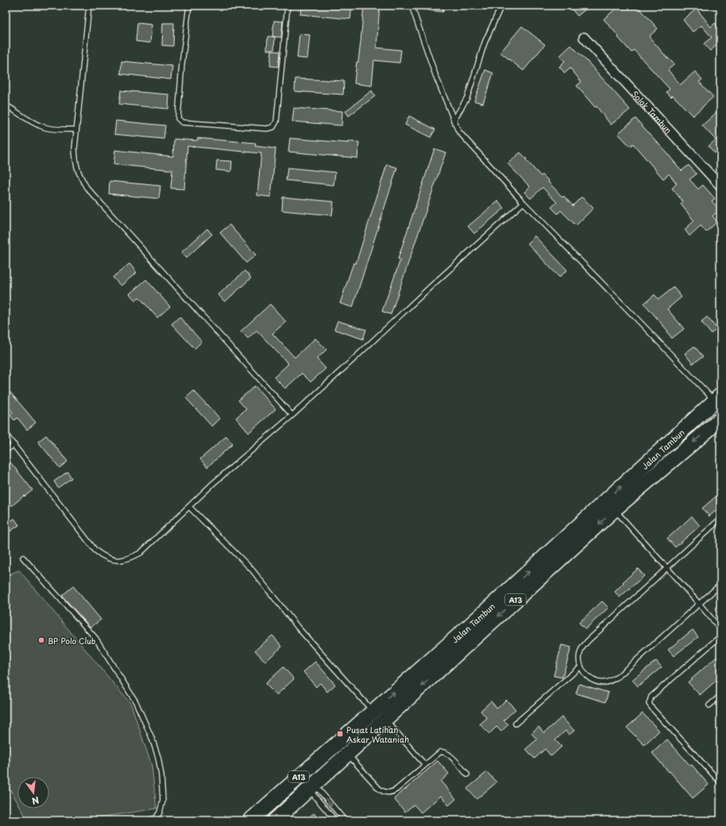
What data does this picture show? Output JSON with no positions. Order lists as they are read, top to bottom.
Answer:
{
  "streets": {
    "main road": ["Jalan Tambun", "A13"],
    "street": ["Solok Tambun"]
  },
  "places": {
    "other": ["BP Polo Club"],
    "transit": ["Pusat Latihan Askar Wataniah"]
  },
  "north": "bottom"
}
